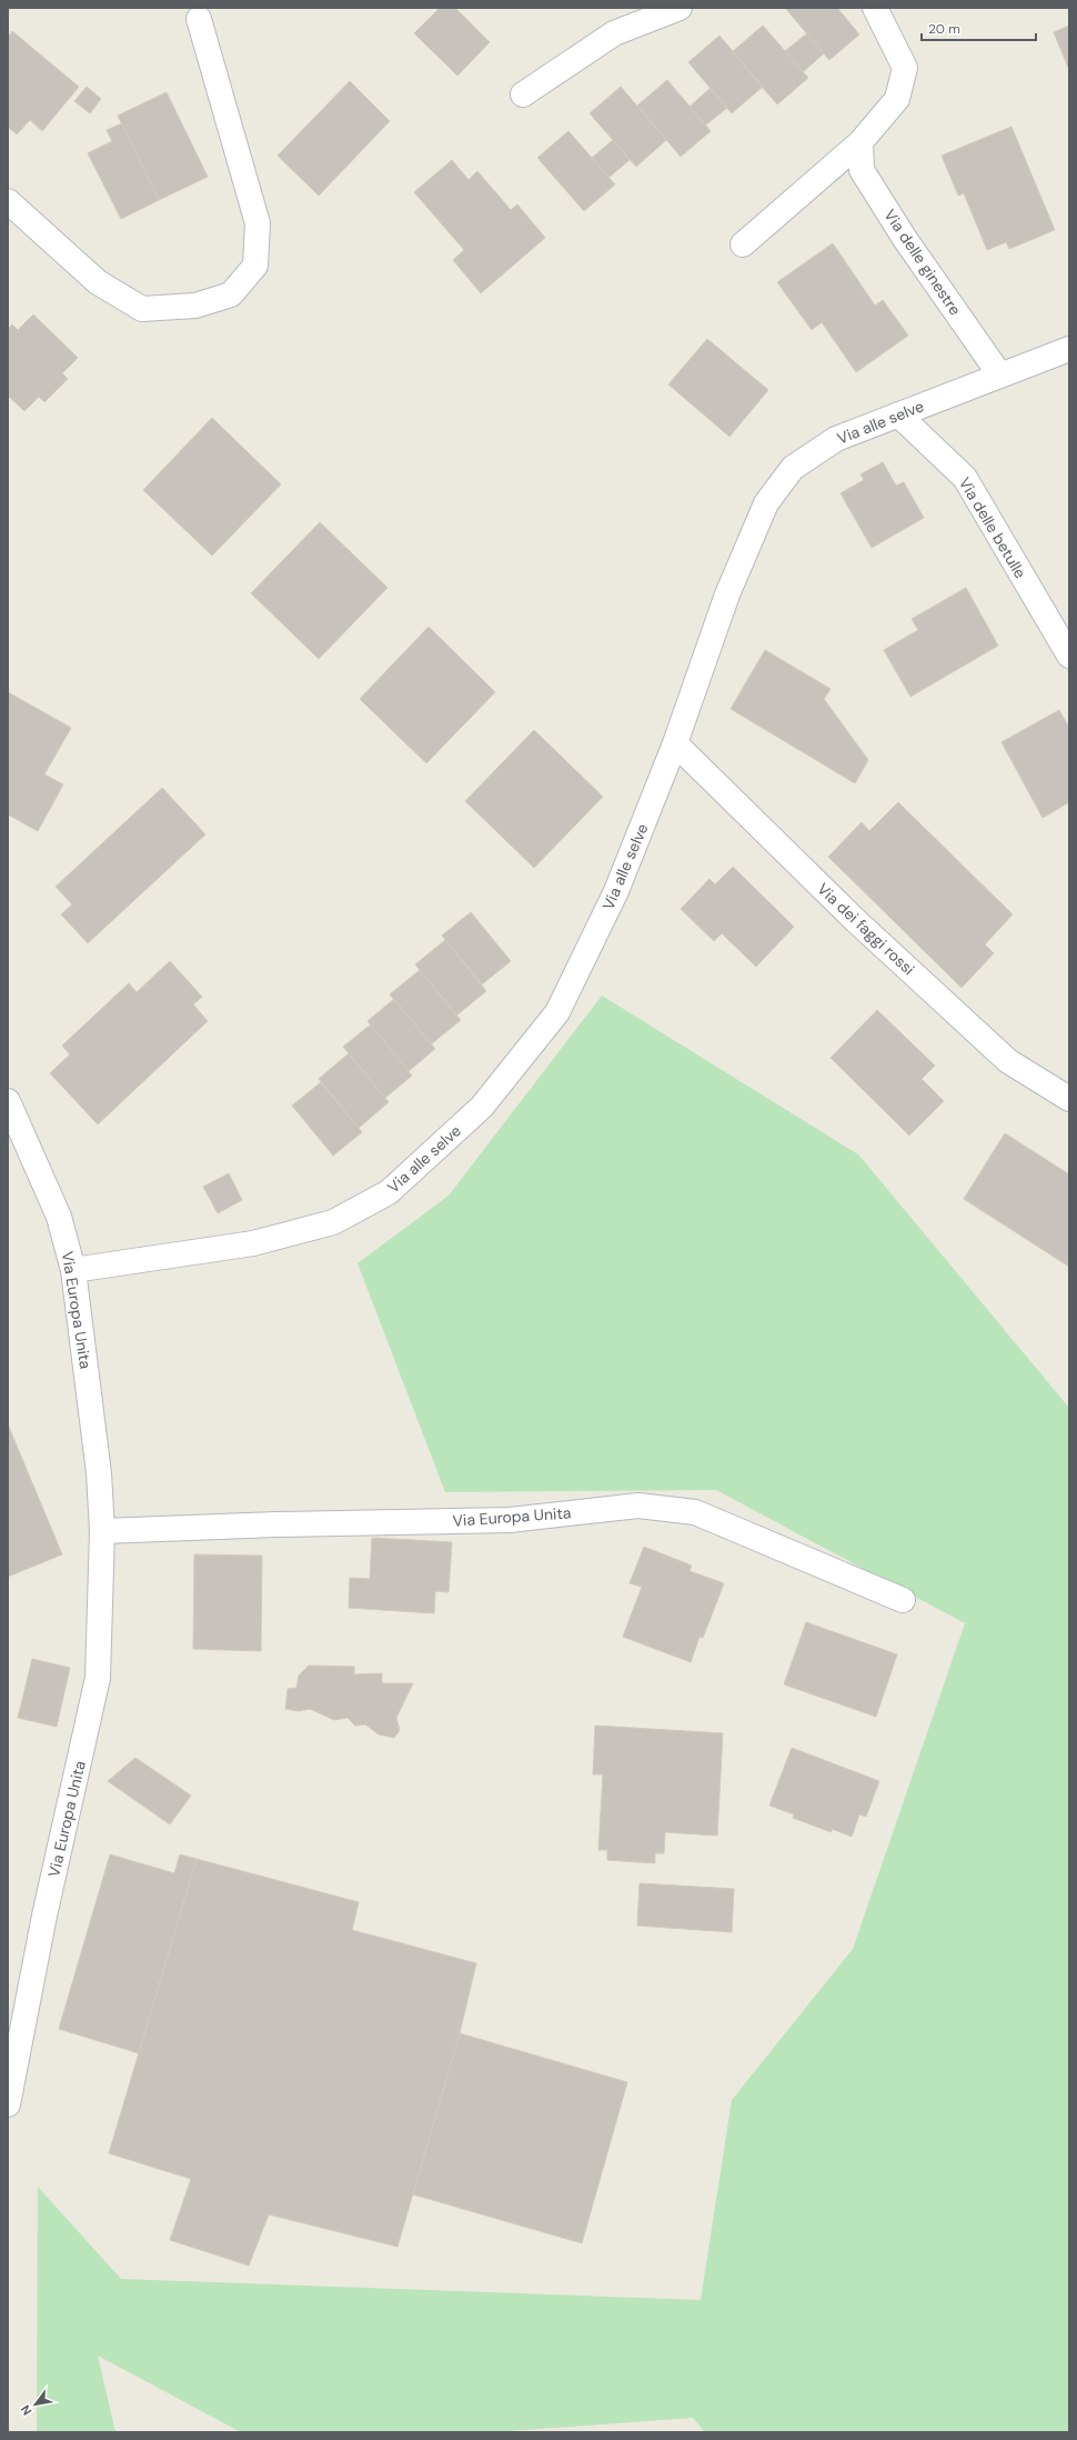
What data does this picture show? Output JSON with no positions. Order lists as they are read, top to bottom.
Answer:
{
  "streets": {
    "street": [
      "Via delle ginestre",
      "Via alle selve",
      "Via delle betulle",
      "Via dei faggi rossi",
      "Via Europa Unita"
    ]
  },
  "crossings": [
    ["Via delle ginestre", "Via alle selve"],
    ["Via alle selve", "Via delle betulle"],
    ["Via alle selve", "Via dei faggi rossi"],
    ["Via alle selve", "Via Europa Unita"]
  ],
  "scale_bar": "20 m",
  "north": "bottom left"
}
